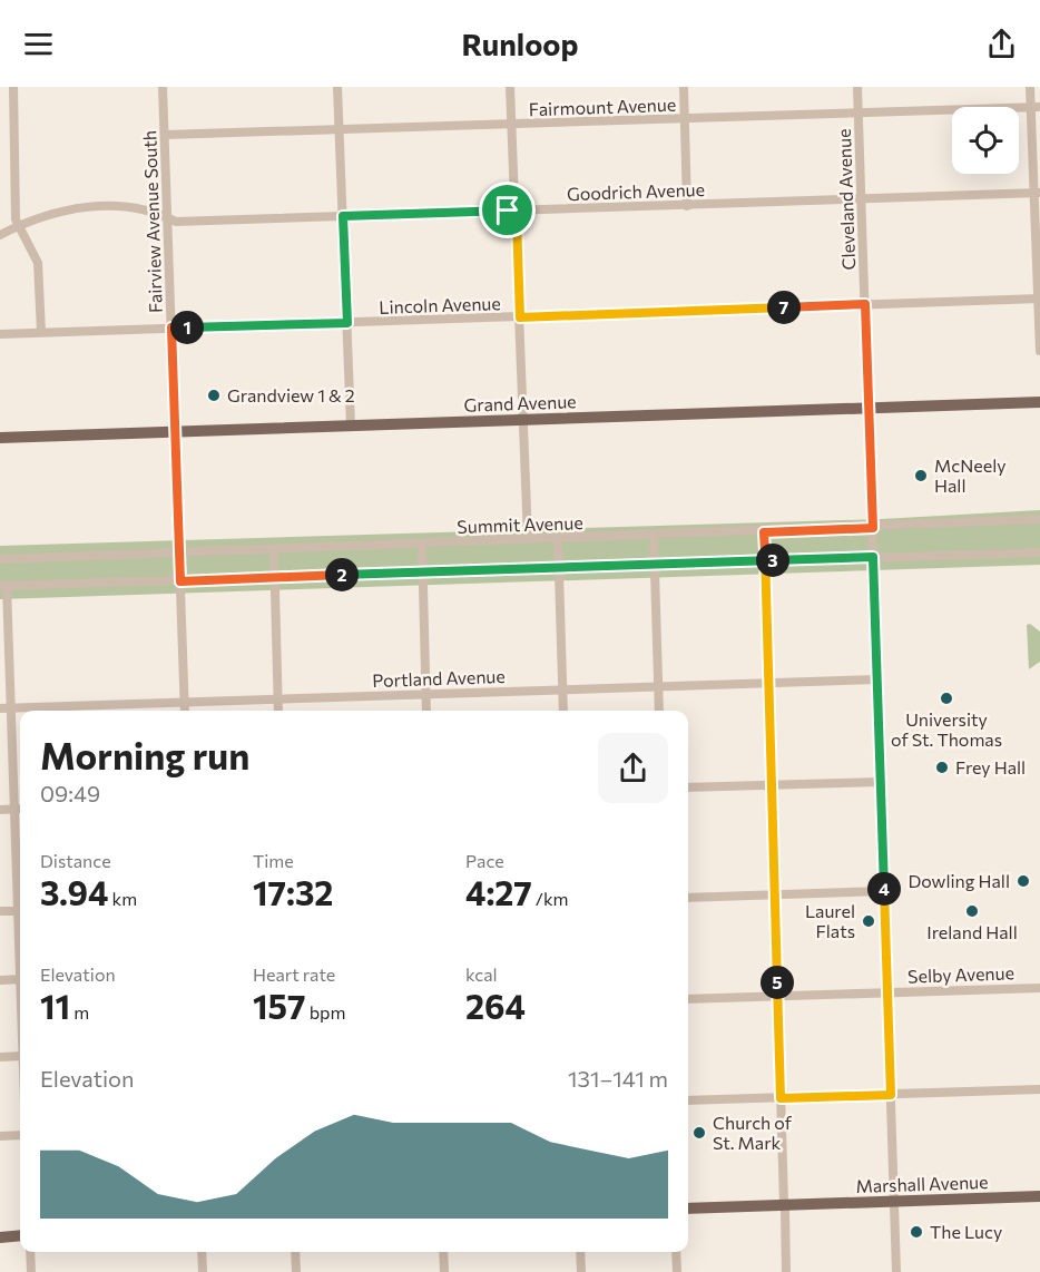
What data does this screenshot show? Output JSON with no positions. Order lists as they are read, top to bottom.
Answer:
{
  "streets": {
    "main road": ["Grand Avenue", "Marshall Avenue"],
    "street": [
      "Fairmount Avenue",
      "Goodrich Avenue",
      "Cleveland Avenue",
      "Fairview Avenue South",
      "Lincoln Avenue",
      "Summit Avenue",
      "Portland Avenue",
      "Selby Avenue"
    ]
  },
  "crossings": [
    ["Fairmount Avenue", "Cleveland Avenue"],
    ["Fairmount Avenue", "Fairview Avenue South"],
    ["Goodrich Avenue", "Cleveland Avenue"],
    ["Goodrich Avenue", "Fairview Avenue South"],
    ["Cleveland Avenue", "Lincoln Avenue"],
    ["Cleveland Avenue", "Grand Avenue"],
    ["Cleveland Avenue", "Summit Avenue"],
    ["Cleveland Avenue", "Portland Avenue"],
    ["Cleveland Avenue", "Selby Avenue"],
    ["Cleveland Avenue", "Marshall Avenue"],
    ["Fairview Avenue South", "Lincoln Avenue"],
    ["Fairview Avenue South", "Grand Avenue"],
    ["Fairview Avenue South", "Summit Avenue"],
    ["Fairview Avenue South", "Portland Avenue"]
  ],
  "places": [
    "Grandview 1 & 2",
    "McNeely Hall",
    "University of St. Thomas",
    "Frey Hall",
    "Dowling Hall",
    "Ireland Hall",
    "Laurel Flats",
    "Church of St. Mark",
    "The Lucy"
  ],
  "page": {
    "header": "Runloop",
    "pins": [
      "7",
      "1",
      "3",
      "2",
      "4",
      "5"
    ],
    "heading": ["Morning run", "09:49"],
    "stats": [
      ["Distance", "3.94 km"],
      ["Time", "17:32"],
      ["Pace", "4:27 /km"],
      ["Elevation", "11 m"],
      ["Heart rate", "157 bpm"],
      ["kcal", "264"]
    ],
    "chart": ["Elevation", "131–141 m"]
  }
}
